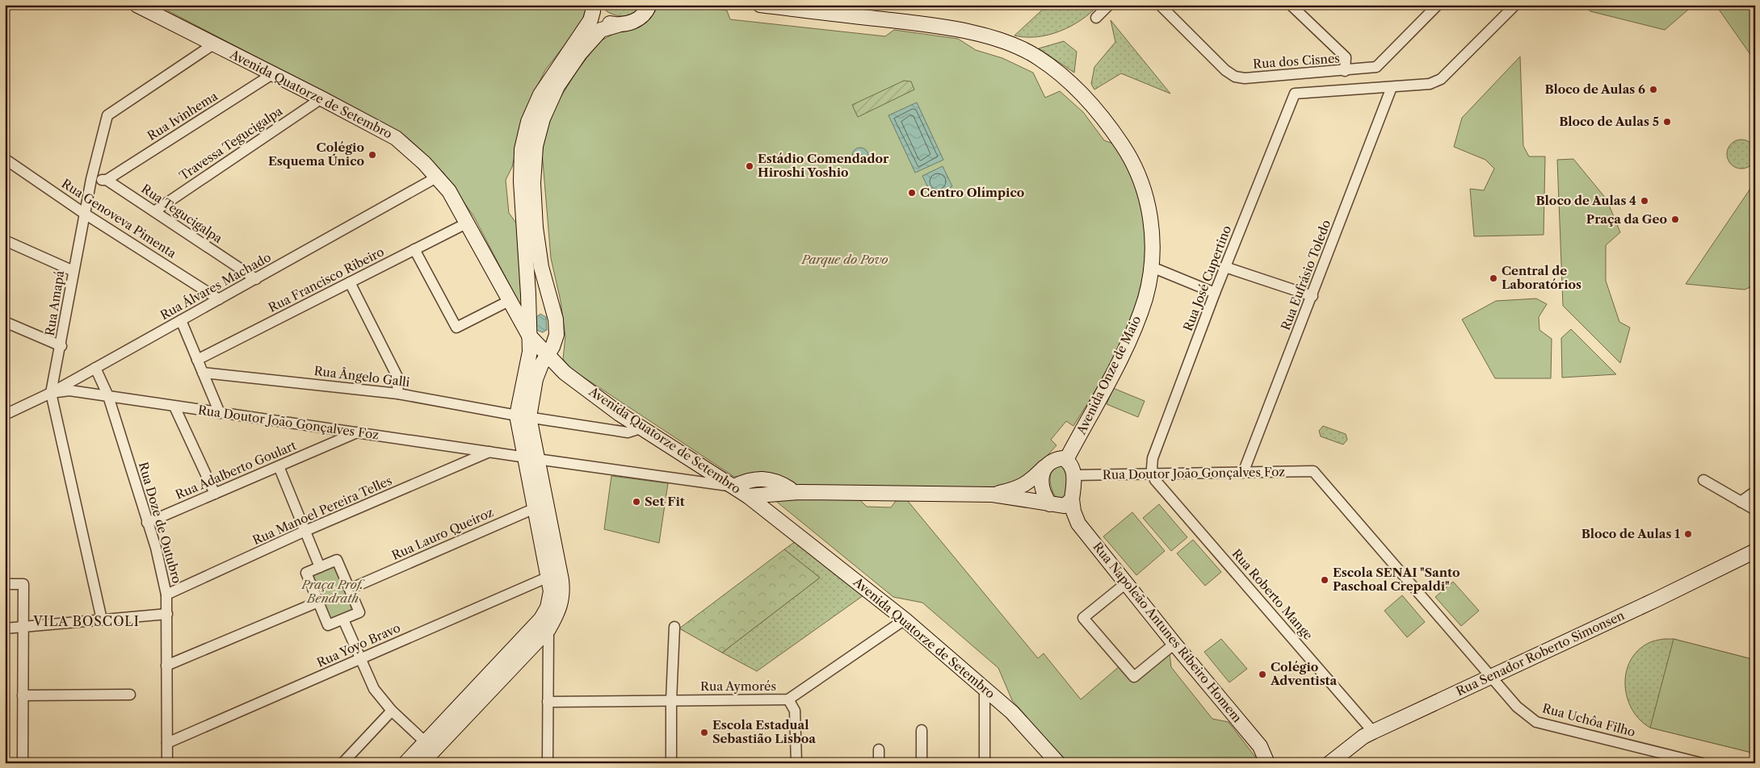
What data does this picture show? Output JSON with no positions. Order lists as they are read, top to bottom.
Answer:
{
  "streets": {
    "street": [
      "Rua dos Cisnes",
      "Avenida Quatorze de Setembro",
      "Rua Ivinhema",
      "Travessa Tegucigalpa",
      "Rua Tegucigalpa",
      "Rua Genoveva Pimenta",
      "Rua Eufrásio Toledo",
      "Rua José Cupertino",
      "Rua Francisco Ribeiro",
      "Rua Álvares Machado",
      "Rua Amapá",
      "Avenida Onze de Maio",
      "Rua Ângelo Galli",
      "Rua Doutor João Gonçalves Foz",
      "Rua Adalberto Goulart",
      "Rua Manoel Pereira Telles",
      "Rua Doze de Outubro",
      "Rua Lauro Queiroz",
      "Rua Roberto Mange",
      "Rua Napoleão Antunes Ribeiro Homem",
      "Rua Yoyo Bravo",
      "Rua Senador Roberto Simonsen",
      "Rua Aymorés",
      "Rua Uchôa Filho"
    ]
  },
  "crossings": [
    ["Avenida Quatorze de Setembro", "Rua Ivinhema"],
    ["Avenida Quatorze de Setembro", "Travessa Tegucigalpa"],
    ["Avenida Quatorze de Setembro", "Rua Francisco Ribeiro"],
    ["Avenida Quatorze de Setembro", "Rua Álvares Machado"],
    ["Avenida Quatorze de Setembro", "Rua Amapá"],
    ["Avenida Quatorze de Setembro", "Rua Ângelo Galli"],
    ["Avenida Quatorze de Setembro", "Rua Doutor João Gonçalves Foz"],
    ["Avenida Quatorze de Setembro", "Rua Aymorés"],
    ["Rua Ivinhema", "Rua Tegucigalpa"],
    ["Travessa Tegucigalpa", "Rua Tegucigalpa"],
    ["Rua Tegucigalpa", "Rua Álvares Machado"],
    ["Rua Genoveva Pimenta", "Rua Álvares Machado"],
    ["Rua Genoveva Pimenta", "Rua Amapá"],
    ["Rua Eufrásio Toledo", "Rua José Cupertino"],
    ["Rua Eufrásio Toledo", "Rua Doutor João Gonçalves Foz"],
    ["Rua José Cupertino", "Rua Doutor João Gonçalves Foz"],
    ["Rua José Cupertino", "Rua Roberto Mange"],
    ["Rua Álvares Machado", "Rua Amapá"],
    ["Rua Álvares Machado", "Rua Doutor João Gonçalves Foz"],
    ["Rua Álvares Machado", "Rua Doze de Outubro"],
    ["Rua Amapá", "Rua Doutor João Gonçalves Foz"],
    ["Avenida Onze de Maio", "Rua Doutor João Gonçalves Foz"],
    ["Avenida Onze de Maio", "Rua Napoleão Antunes Ribeiro Homem"],
    ["Rua Doutor João Gonçalves Foz", "Rua Adalberto Goulart"],
    ["Rua Doutor João Gonçalves Foz", "Rua Manoel Pereira Telles"],
    ["Rua Doutor João Gonçalves Foz", "Rua Doze de Outubro"],
    ["Rua Doutor João Gonçalves Foz", "Rua Roberto Mange"],
    ["Rua Doutor João Gonçalves Foz", "Rua Napoleão Antunes Ribeiro Homem"],
    ["Rua Doutor João Gonçalves Foz", "Rua Uchôa Filho"],
    ["Rua Adalberto Goulart", "Rua Doze de Outubro"],
    ["Rua Manoel Pereira Telles", "Rua Doze de Outubro"],
    ["Rua Doze de Outubro", "Rua Yoyo Bravo"],
    ["Rua Roberto Mange", "Rua Senador Roberto Simonsen"],
    ["Rua Senador Roberto Simonsen", "Rua Uchôa Filho"]
  ],
  "districts": ["VILA BOSCOLI"],
  "parks": ["Parque do Povo", "Praça Prof. Bendrath"],
  "places": [
    "Bloco de Aulas 6",
    "Bloco de Aulas 5",
    "Colégio Esquema Único",
    "Estádio Comendador Hiroshi Yoshio",
    "Centro Olímpico",
    "Bloco de Aulas 4",
    "Praça da Geo",
    "Central de Laboratórios",
    "Set Fit",
    "Bloco de Aulas 1",
    "Escola SENAI \"Santo Paschoal Crepaldi\"",
    "Colégio Adventista",
    "Escola Estadual Sebastião Lisboa"
  ]
}
